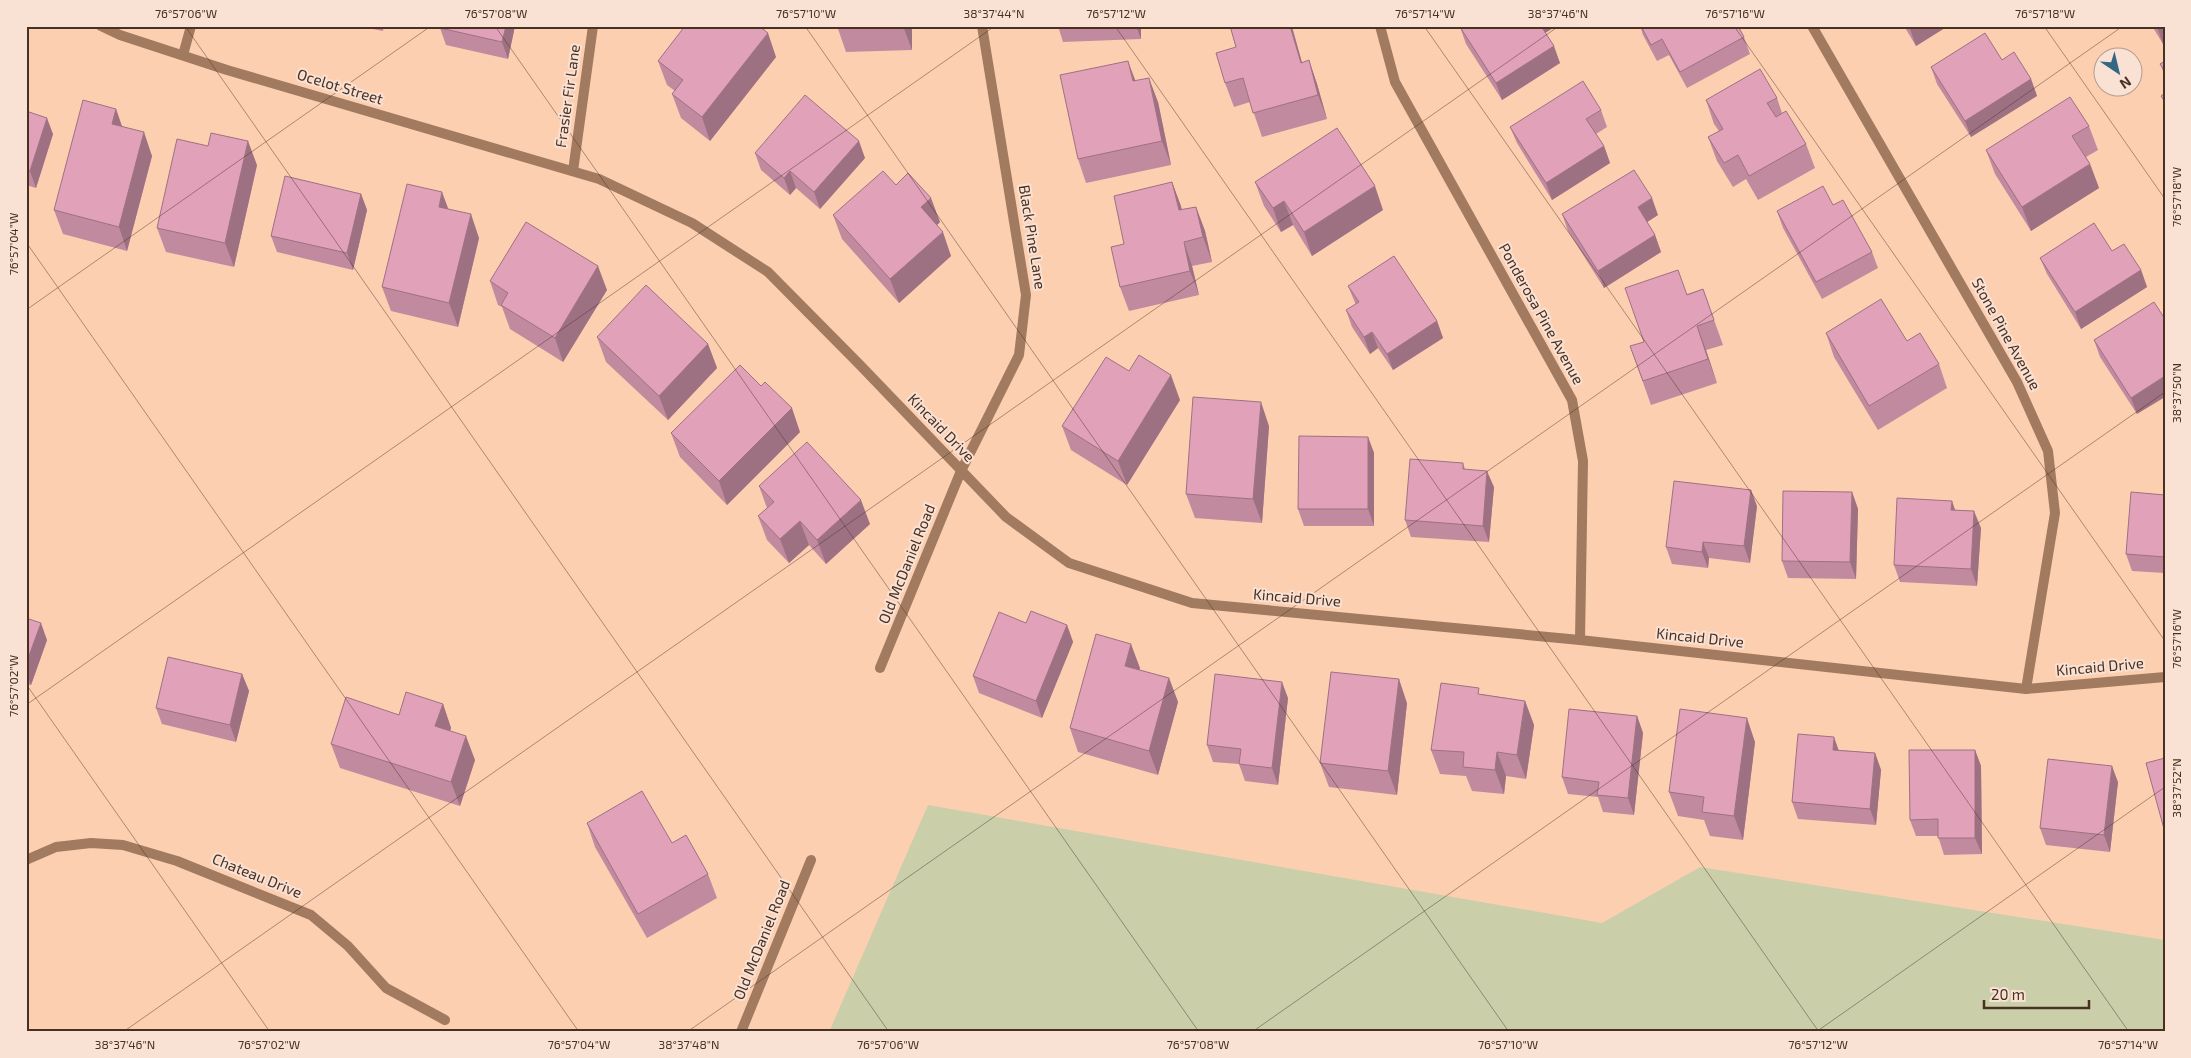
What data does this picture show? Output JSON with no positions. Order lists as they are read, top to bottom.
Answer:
{
  "streets": {
    "street": [
      "Ocelot Street",
      "Frasier Fir Lane",
      "Black Pine Lane",
      "Ponderosa Pine Avenue",
      "Stone Pine Avenue",
      "Kincaid Drive",
      "Old McDaniel Road",
      "Chateau Drive"
    ]
  },
  "crossings": [
    ["Ocelot Street", "Frasier Fir Lane"],
    ["Ocelot Street", "Kincaid Drive"],
    ["Frasier Fir Lane", "Kincaid Drive"],
    ["Black Pine Lane", "Kincaid Drive"],
    ["Black Pine Lane", "Old McDaniel Road"],
    ["Ponderosa Pine Avenue", "Kincaid Drive"],
    ["Stone Pine Avenue", "Kincaid Drive"],
    ["Kincaid Drive", "Old McDaniel Road"]
  ],
  "scale_bar": "20 m",
  "north": "bottom right",
  "coordinates": [
    "76°57'06\"W",
    "76°57'08\"W",
    "76°57'10\"W",
    "38°37'44\"N",
    "76°57'12\"W",
    "76°57'14\"W",
    "38°37'46\"N",
    "76°57'16\"W",
    "76°57'18\"W",
    "76°57'04\"W",
    "38°37'50\"N",
    "76°57'02\"W",
    "38°37'52\"N",
    "38°37'48\"N"
  ]
}
